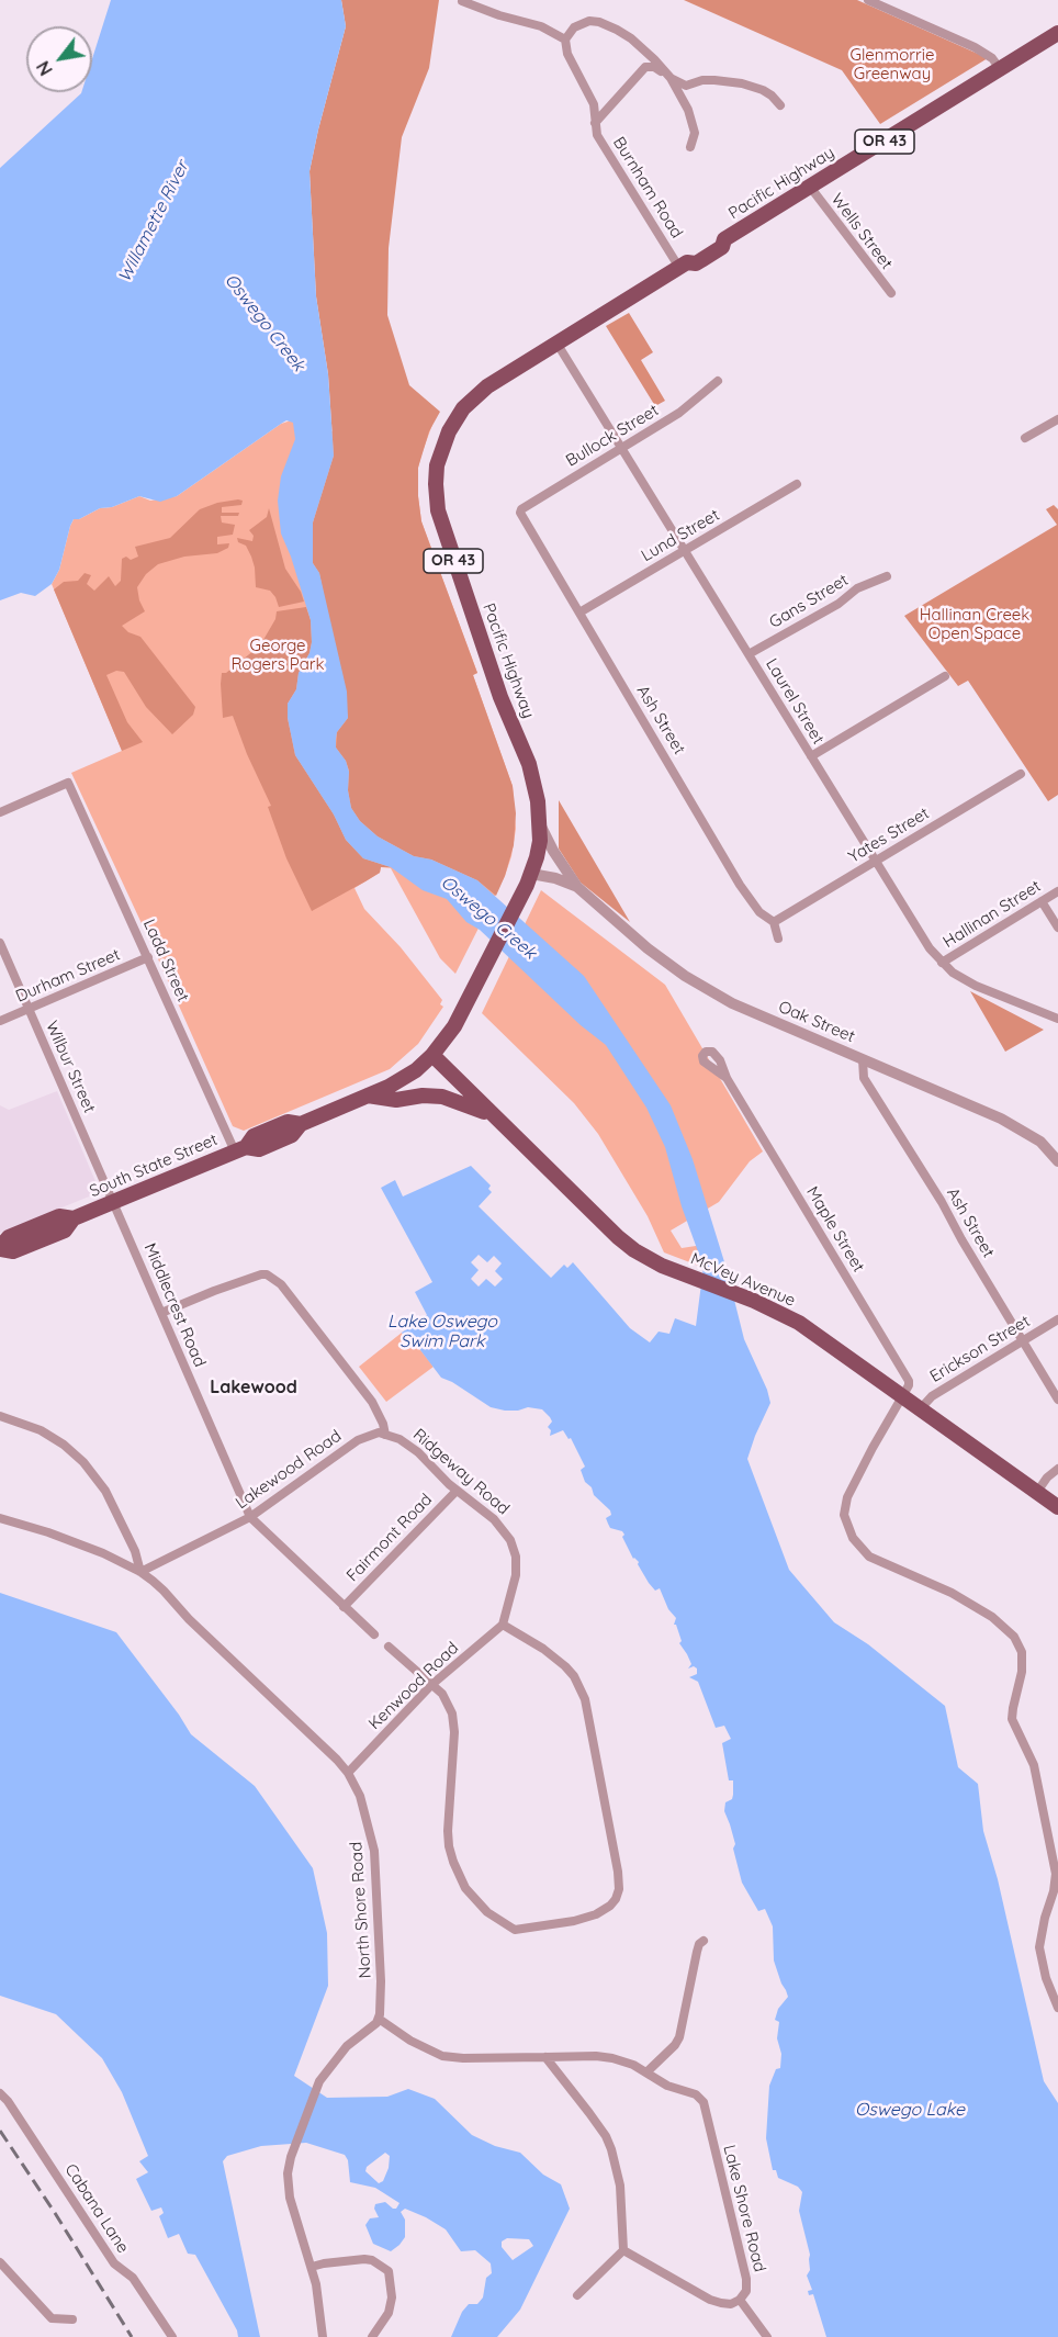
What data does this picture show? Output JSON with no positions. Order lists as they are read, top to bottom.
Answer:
{
  "streets": {
    "main road": [
      "OR 43",
      "Pacific Highway",
      "South State Street",
      "McVey Avenue"
    ],
    "street": [
      "Burnham Road",
      "Wells Street",
      "Bullock Street",
      "Lund Street",
      "Gans Street",
      "Laurel Street",
      "Ash Street",
      "Yates Street",
      "Hallinan Street",
      "Ladd Street",
      "Durham Street",
      "Oak Street",
      "Wilbur Street",
      "Maple Street",
      "Middlecrest Road",
      "Erickson Street",
      "Lakewood Road",
      "Ridgeway Road",
      "Fairmont Road",
      "Kenwood Road",
      "North Shore Road",
      "Cabana Lane",
      "Lake Shore Road"
    ]
  },
  "crossings": [
    ["Pacific Highway", "Burnham Road"],
    ["Pacific Highway", "Wells Street"],
    ["Pacific Highway", "Laurel Street"],
    ["Pacific Highway", "Oak Street"],
    ["Pacific Highway", "South State Street"],
    ["Pacific Highway", "McVey Avenue"],
    ["Bullock Street", "Laurel Street"],
    ["Bullock Street", "Ash Street"],
    ["Lund Street", "Laurel Street"],
    ["Lund Street", "Ash Street"],
    ["Gans Street", "Laurel Street"],
    ["Laurel Street", "Yates Street"],
    ["Laurel Street", "Hallinan Street"],
    ["Ash Street", "Yates Street"],
    ["Ash Street", "Oak Street"],
    ["Ash Street", "Erickson Street"],
    ["Ladd Street", "Durham Street"],
    ["Ladd Street", "South State Street"],
    ["Durham Street", "Wilbur Street"],
    ["Wilbur Street", "South State Street"],
    ["Wilbur Street", "Middlecrest Road"],
    ["South State Street", "McVey Avenue"],
    ["South State Street", "Middlecrest Road"],
    ["Maple Street", "McVey Avenue"],
    ["McVey Avenue", "Erickson Street"],
    ["Middlecrest Road", "Lakewood Road"],
    ["Middlecrest Road", "Ridgeway Road"],
    ["Middlecrest Road", "Fairmont Road"],
    ["Lakewood Road", "Ridgeway Road"],
    ["Lakewood Road", "North Shore Road"],
    ["Ridgeway Road", "Fairmont Road"],
    ["Ridgeway Road", "Kenwood Road"],
    ["Kenwood Road", "North Shore Road"],
    ["North Shore Road", "Lake Shore Road"]
  ],
  "districts": ["Lakewood"],
  "water": [
    "Willamette River",
    "Oswego Creek",
    "Lake Oswego Swim Park",
    "Oswego Lake"
  ],
  "parks": ["Glenmorrie Greenway", "Hallinan Creek Open Space", "George Rogers Park"],
  "north": "bottom left"
}
